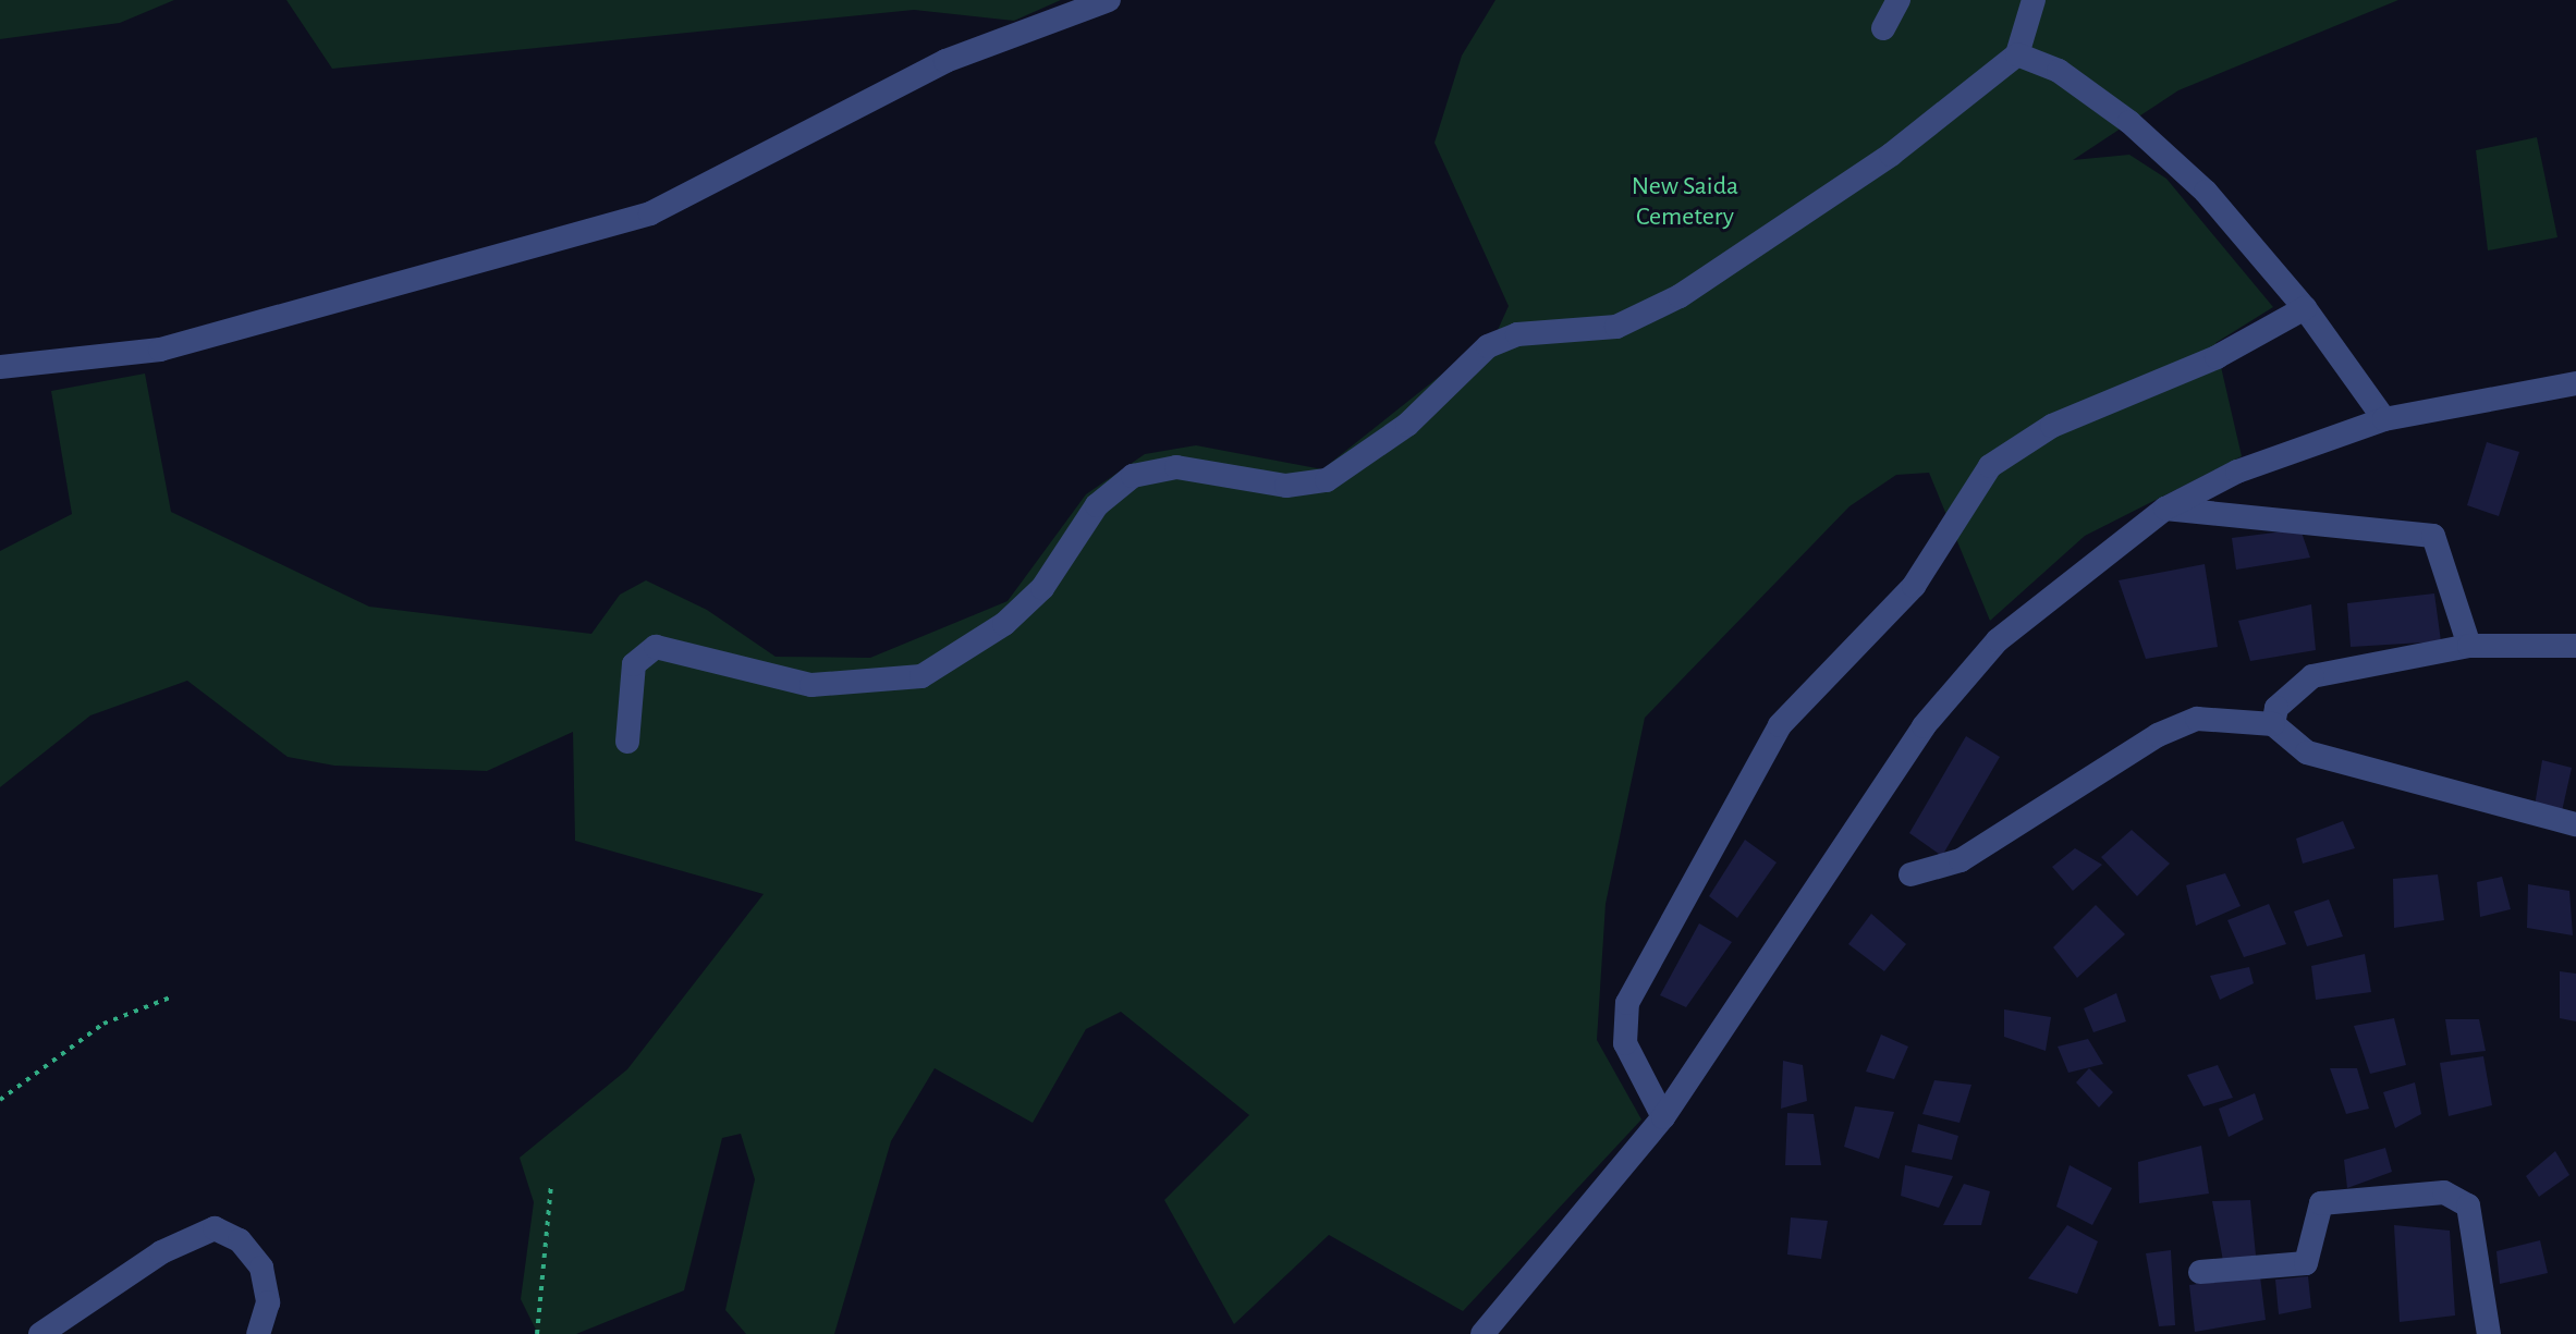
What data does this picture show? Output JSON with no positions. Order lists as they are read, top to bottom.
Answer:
{
  "parks": ["New Saida Cemetery"]
}
